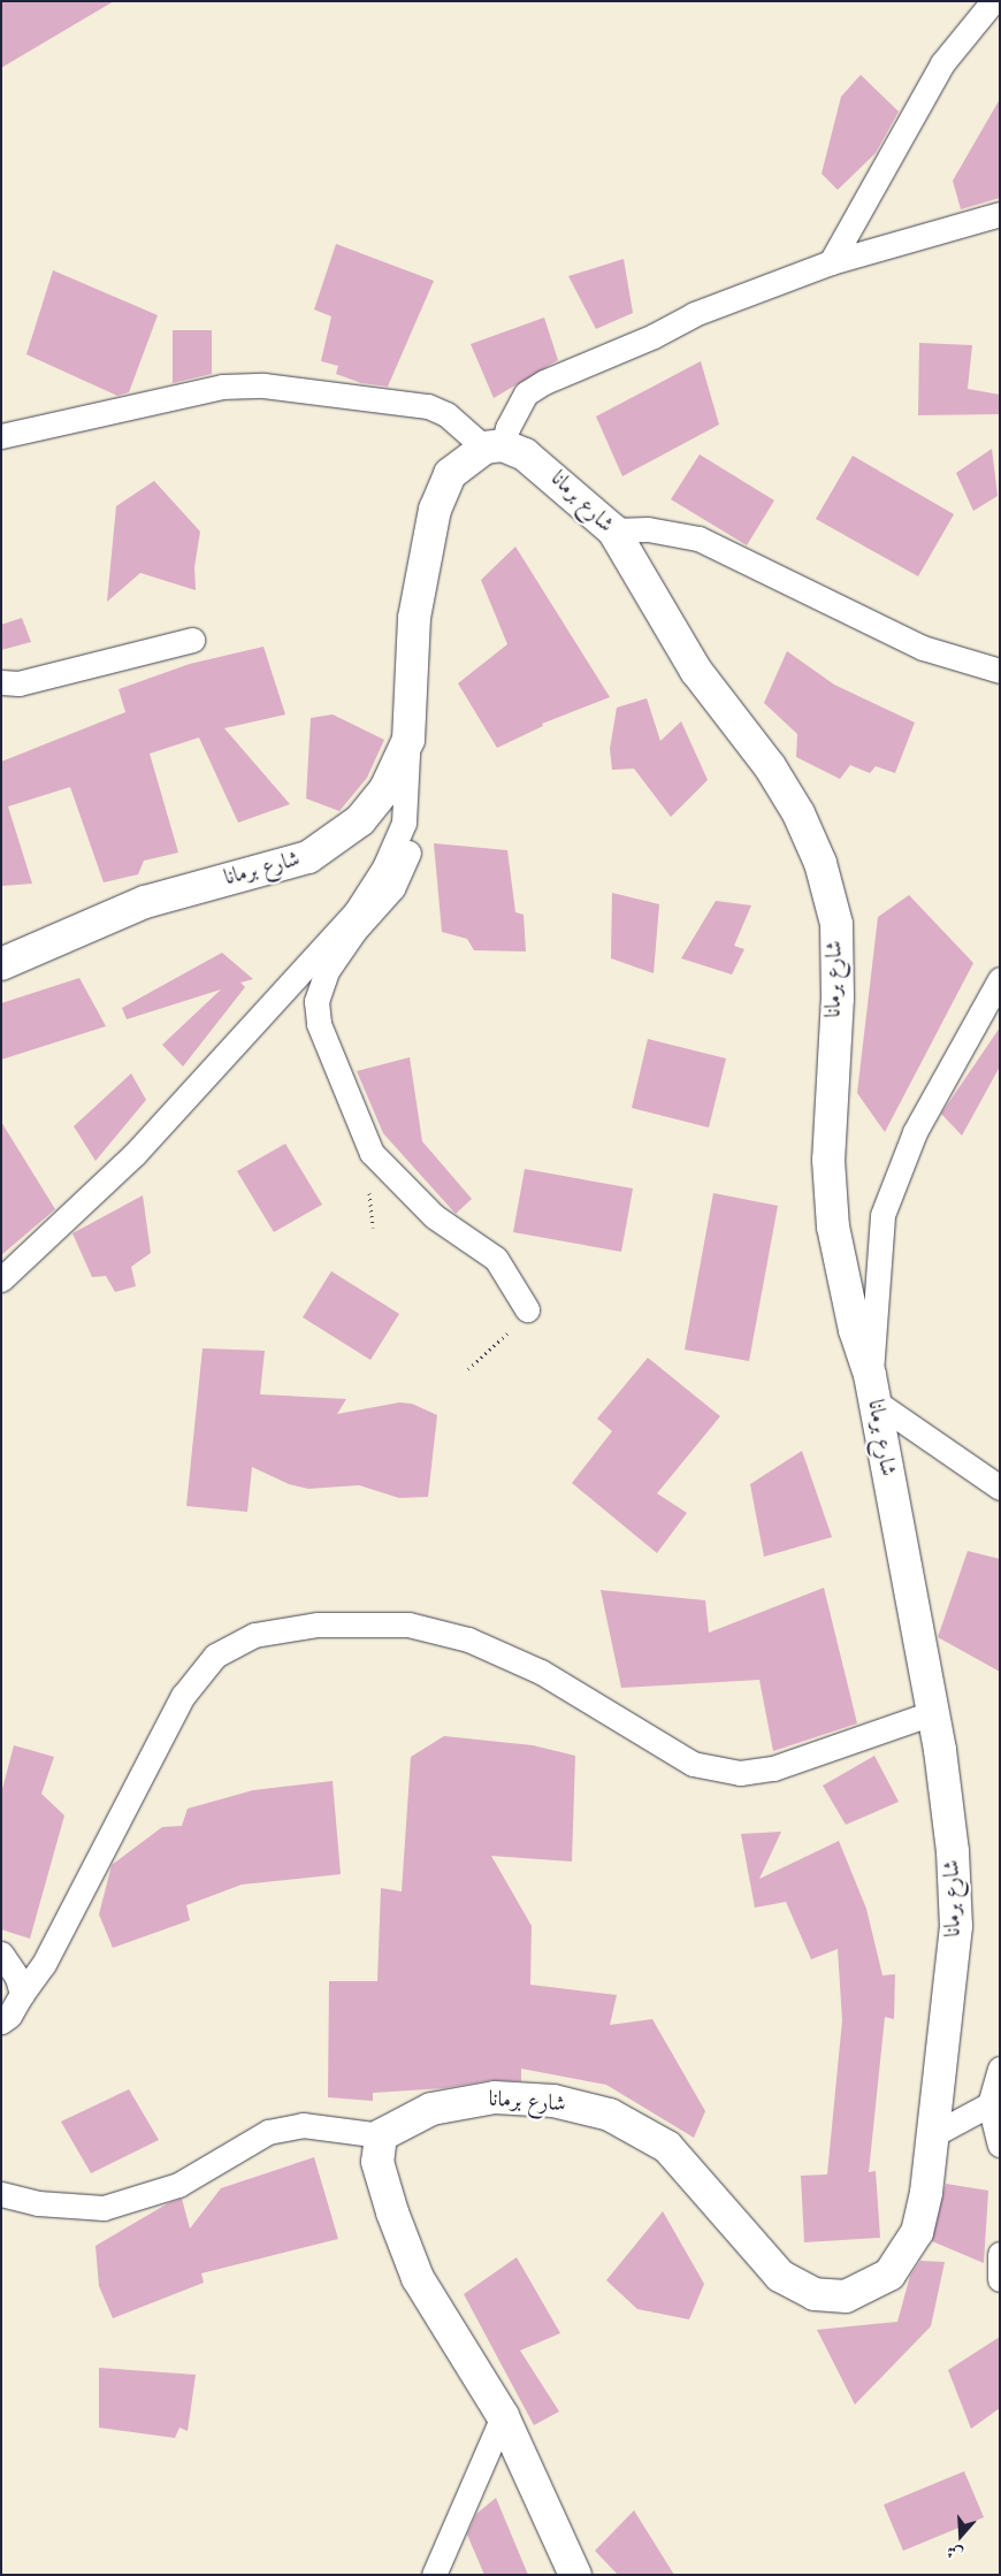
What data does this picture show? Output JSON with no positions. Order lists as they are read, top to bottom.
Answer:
{
  "streets": {
    "street": ["شارع برمانا"]
  },
  "north": "bottom"
}
